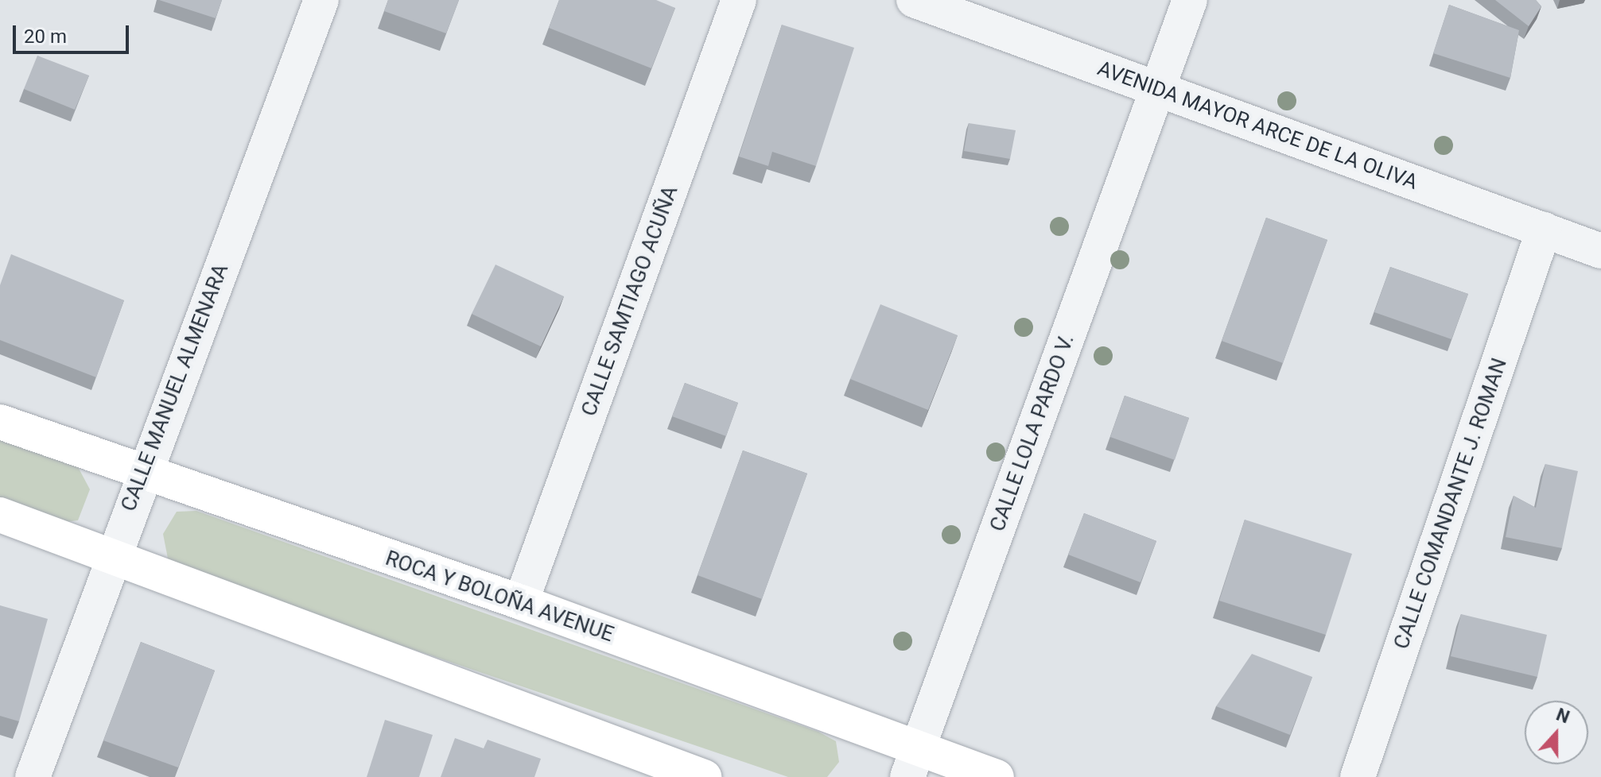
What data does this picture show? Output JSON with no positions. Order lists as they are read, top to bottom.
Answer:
{
  "streets": {
    "main road": ["ROCA Y BOLOÑA AVENUE"],
    "street": [
      "AVENIDA MAYOR ARCE DE LA OLIVA",
      "CALLE SAMTIAGO ACUÑA",
      "CALLE MANUEL ALMENARA",
      "CALLE LOLA PARDO V.",
      "CALLE COMANDANTE J. ROMAN"
    ]
  },
  "crossings": [
    ["AVENIDA MAYOR ARCE DE LA OLIVA", "CALLE LOLA PARDO V."],
    ["AVENIDA MAYOR ARCE DE LA OLIVA", "CALLE COMANDANTE J. ROMAN"],
    ["CALLE SAMTIAGO ACUÑA", "ROCA Y BOLOÑA AVENUE"],
    ["CALLE MANUEL ALMENARA", "ROCA Y BOLOÑA AVENUE"],
    ["CALLE LOLA PARDO V.", "ROCA Y BOLOÑA AVENUE"]
  ],
  "scale_bar": "20 m",
  "north": "top"
}
